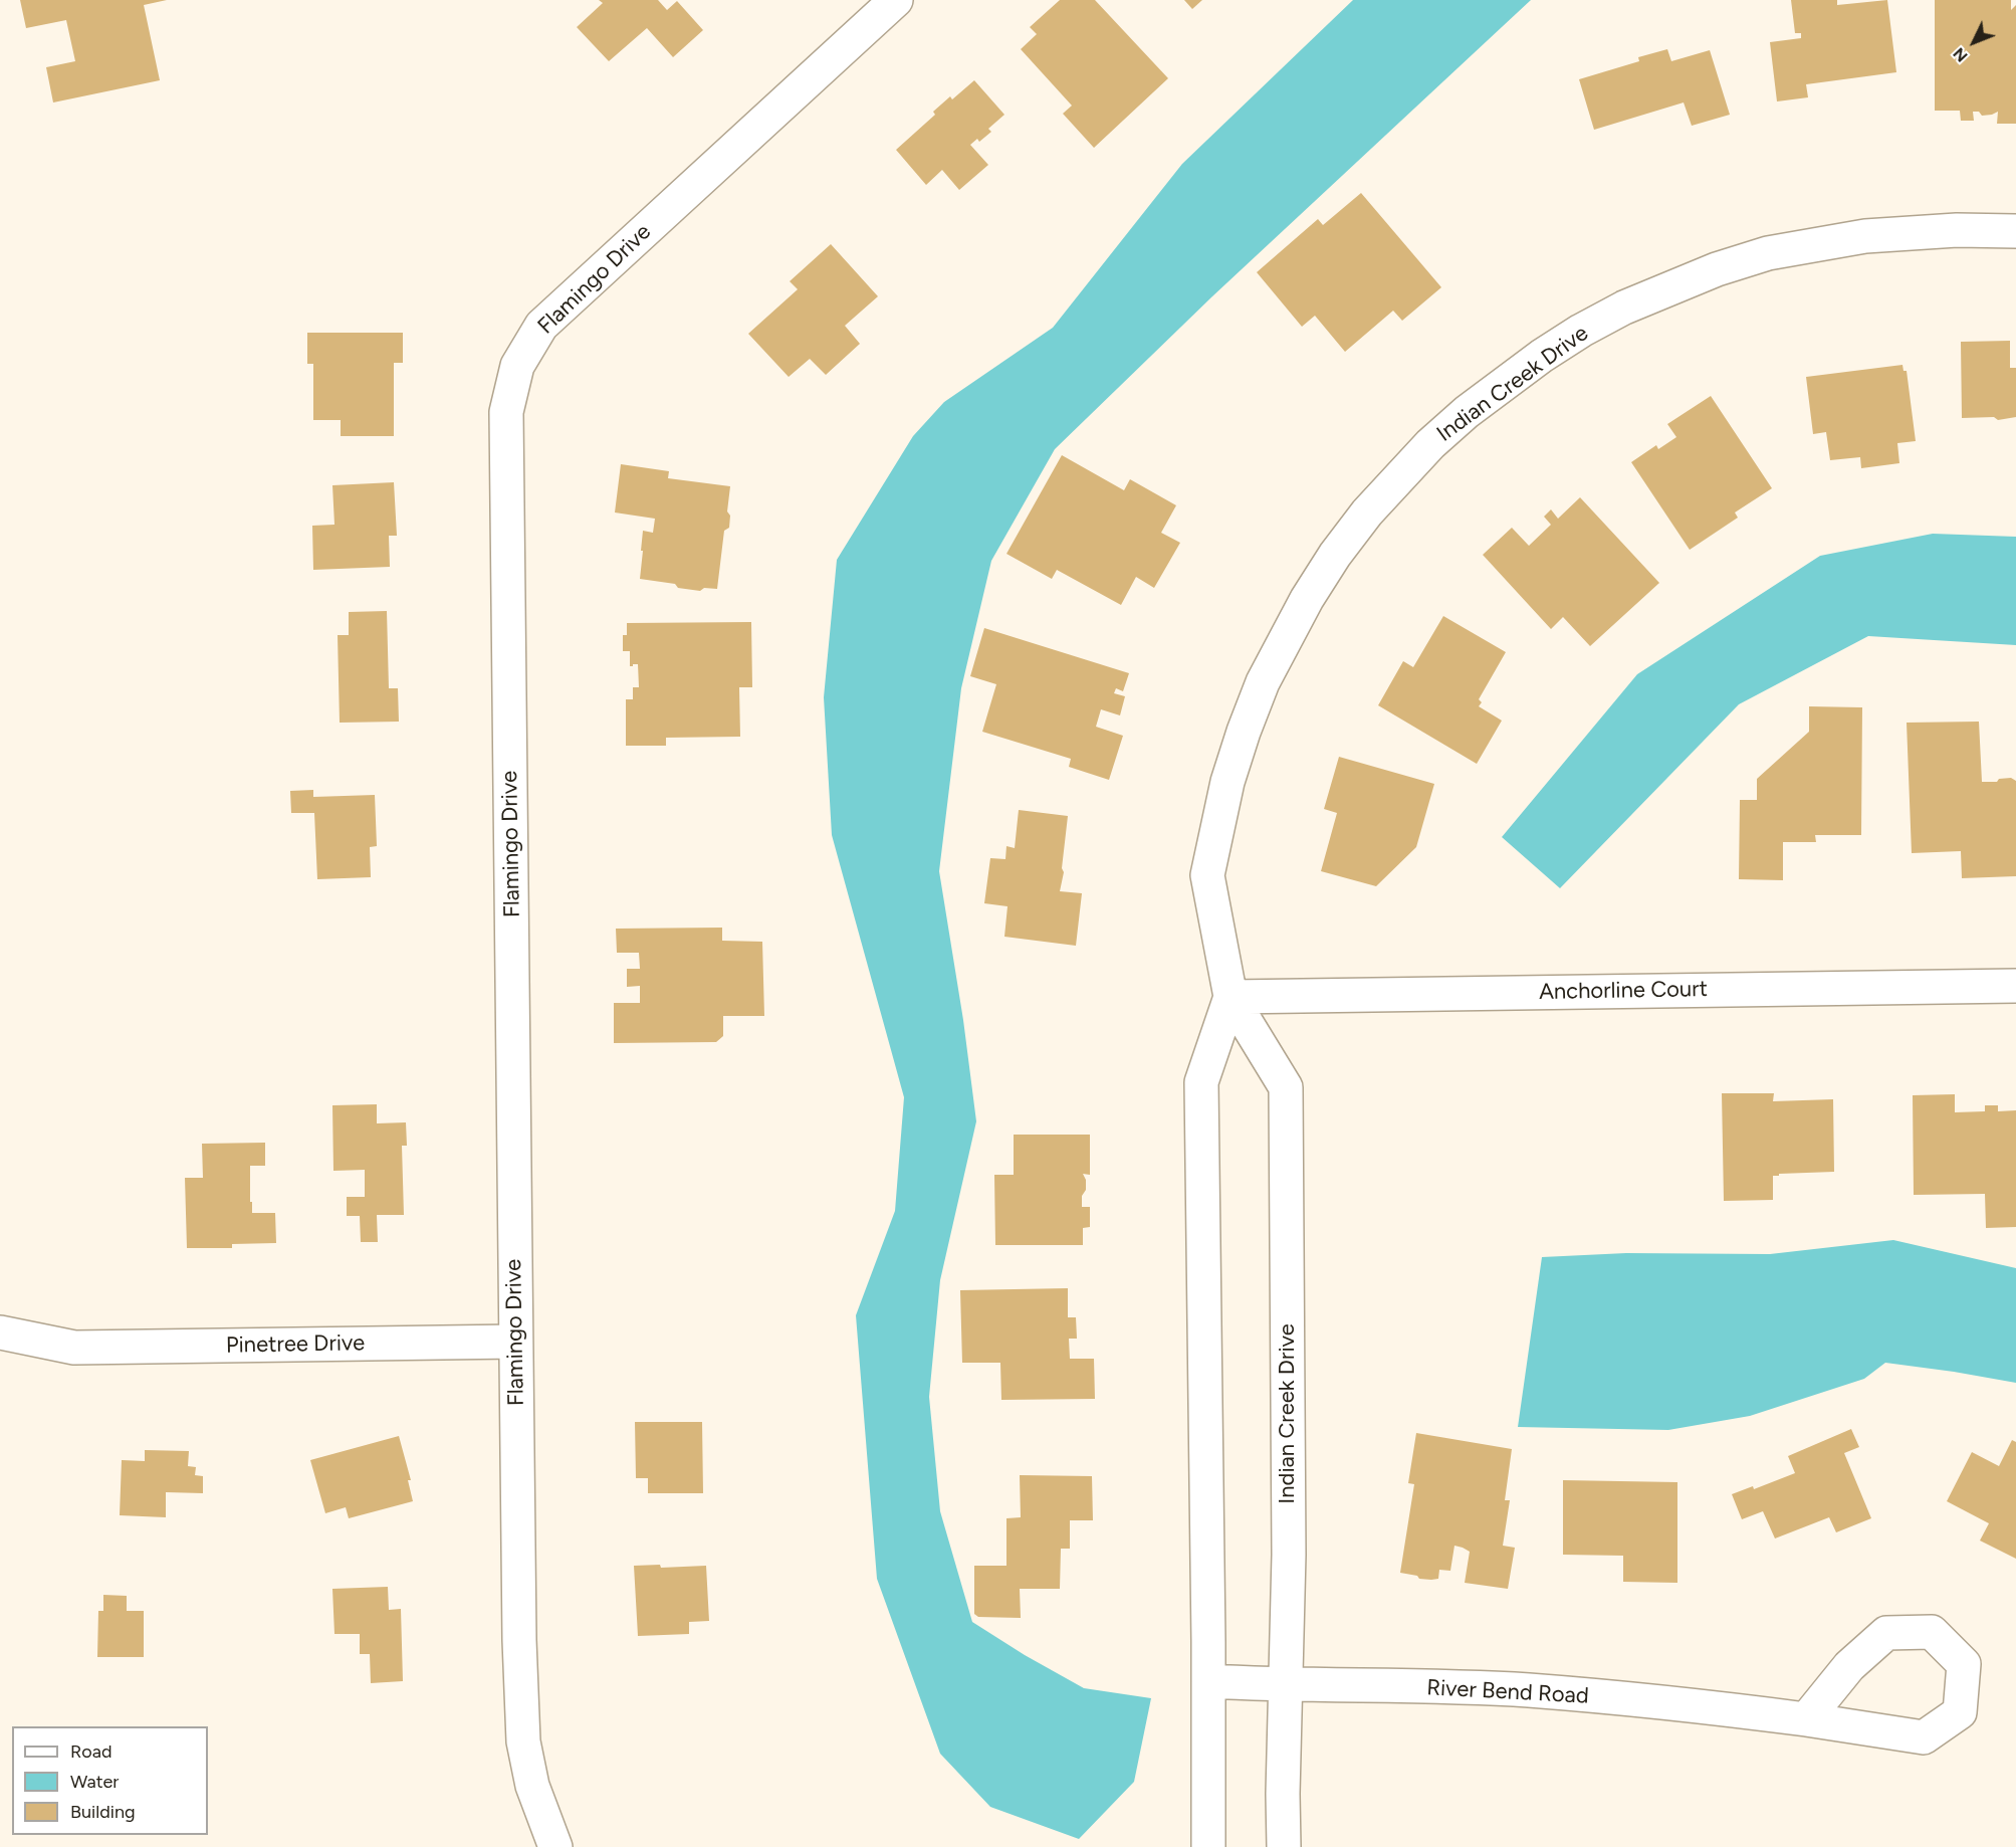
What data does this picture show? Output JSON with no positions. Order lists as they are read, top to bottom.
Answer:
{
  "streets": {
    "street": [
      "Flamingo Drive",
      "Indian Creek Drive",
      "Anchorline Court",
      "Pinetree Drive",
      "River Bend Road"
    ]
  },
  "crossings": [
    ["Flamingo Drive", "Pinetree Drive"],
    ["Indian Creek Drive", "Anchorline Court"],
    ["Indian Creek Drive", "River Bend Road"]
  ],
  "legend": ["Road", "Water", "Building"],
  "north": "bottom left"
}
